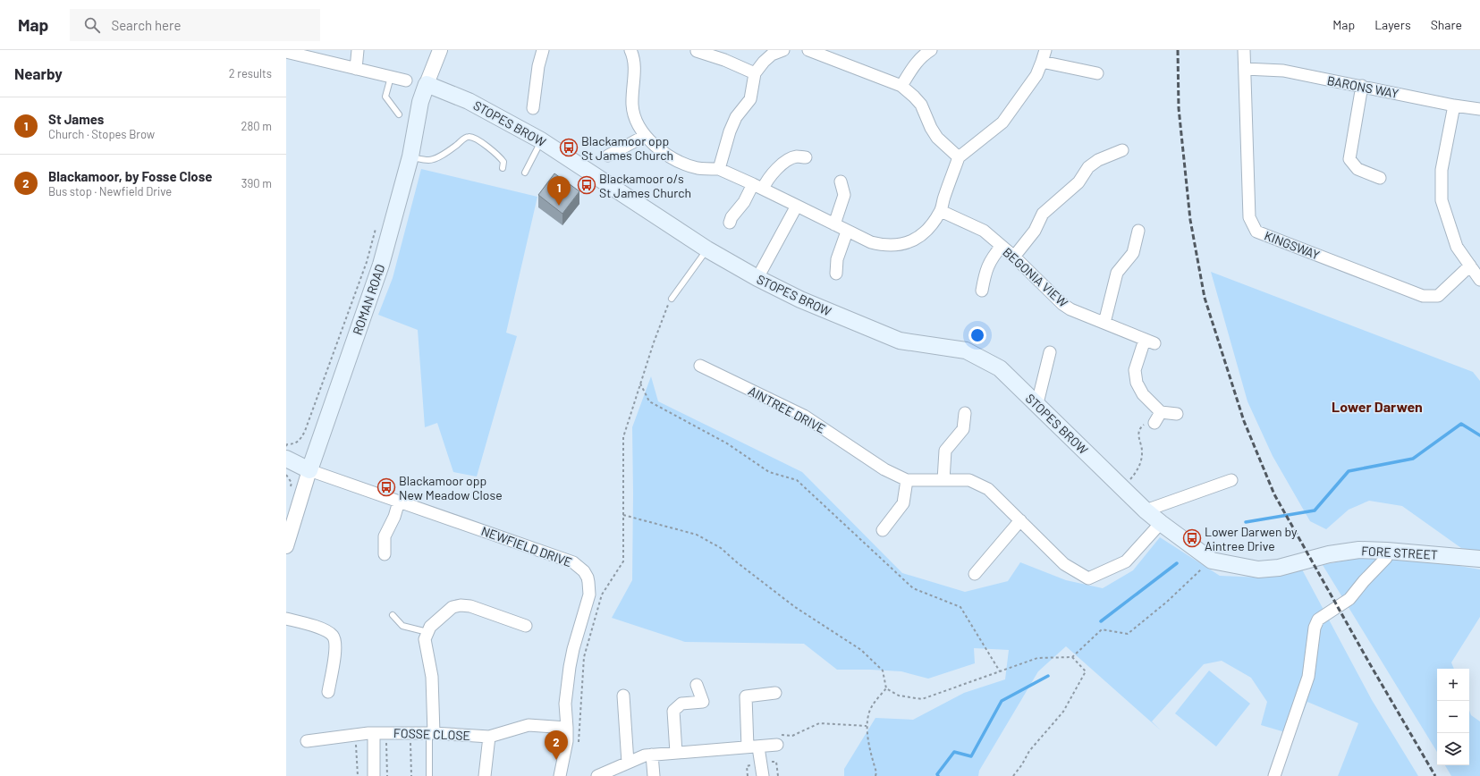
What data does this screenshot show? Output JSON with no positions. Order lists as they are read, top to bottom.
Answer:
{
  "streets": {
    "main road": ["STOPES BROW", "ROMAN ROAD", "FORE STREET"],
    "street": [
      "BARONS WAY",
      "KINGSWAY",
      "BEGONIA VIEW",
      "AINTREE DRIVE",
      "NEWFIELD DRIVE",
      "FOSSE CLOSE"
    ]
  },
  "crossings": [
    ["BARONS WAY", "KINGSWAY"],
    ["STOPES BROW", "ROMAN ROAD"],
    ["STOPES BROW", "AINTREE DRIVE"],
    ["STOPES BROW", "FORE STREET"],
    ["ROMAN ROAD", "NEWFIELD DRIVE"],
    ["NEWFIELD DRIVE", "FOSSE CLOSE"]
  ],
  "districts": ["Lower Darwen"],
  "places": {
    "bus stop": [
      "Blackamoor opp St James Church",
      "Blackamoor o/s St James Church",
      "Blackamoor opp New Meadow Close",
      "Lower Darwen by Aintree Drive"
    ]
  },
  "page": {
    "header": "Map",
    "search": "Search here",
    "nav": ["Map", "Layers", "Share"],
    "heading": ["Nearby", "2 results"],
    "list": [
      {
        "mark": "1",
        "name": "St James",
        "note": "Church · Stopes Brow",
        "value": "280 m"
      },
      {
        "mark": "2",
        "name": "Blackamoor, by Fosse Close",
        "note": "Bus stop · Newfield Drive",
        "value": "390 m"
      }
    ],
    "pins": ["1", "2"],
    "map_buttons": ["+", "−"]
  }
}
